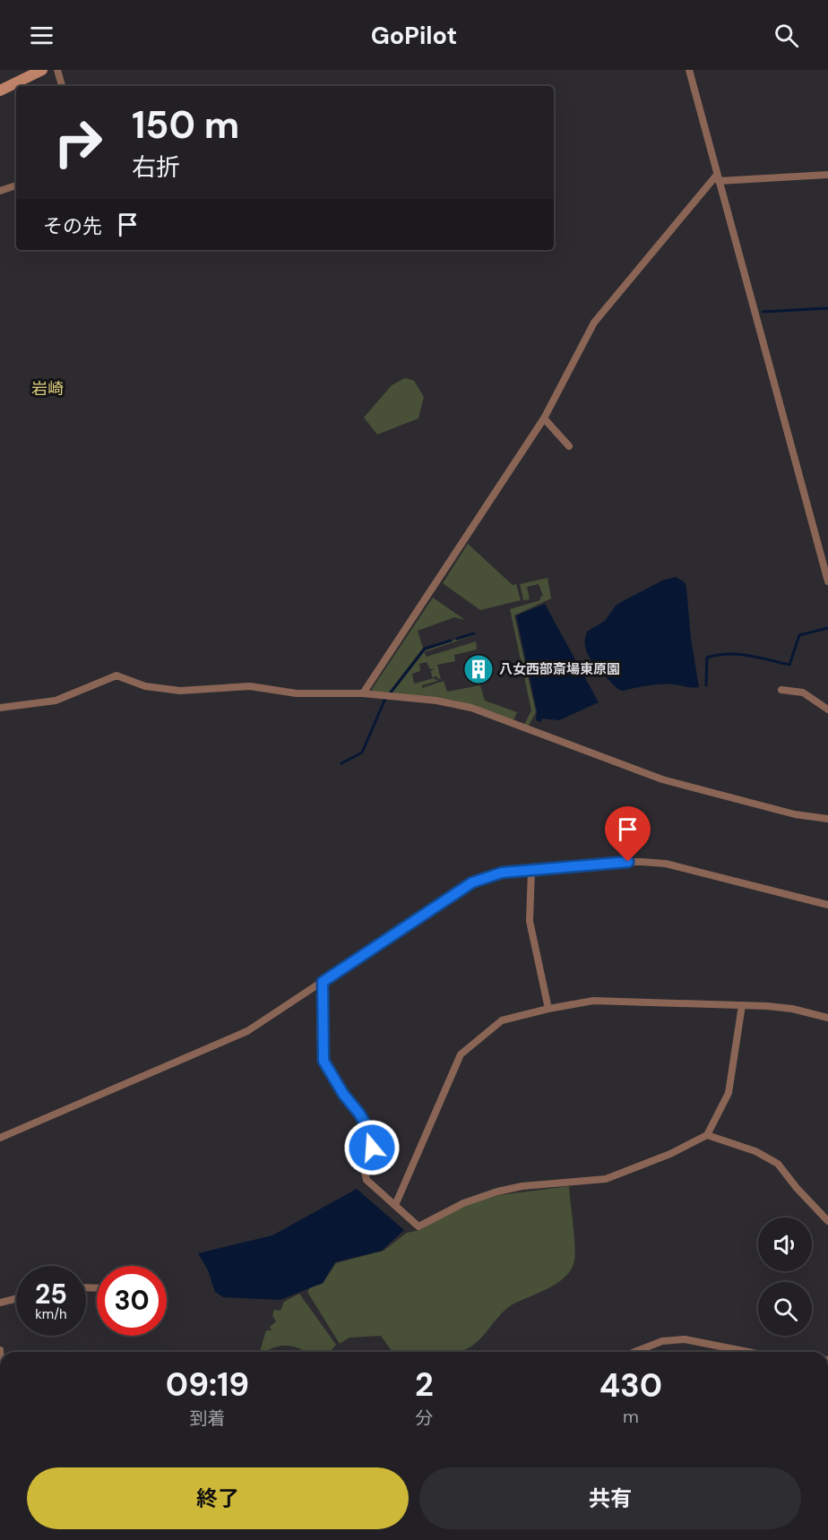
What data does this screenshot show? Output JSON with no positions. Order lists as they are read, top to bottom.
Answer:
{
  "districts": ["岩崎"],
  "places": {
    "building": ["八女西部斎場東原園"]
  },
  "page": {
    "header": "GoPilot",
    "turn": ["150 m", "右折"],
    "then": "その先",
    "speed": "25 km/h",
    "limit": "30",
    "eta": [
      "09:19",
      "到着",
      "2",
      "分",
      "430",
      "m"
    ],
    "buttons": ["終了", "共有"]
  }
}
